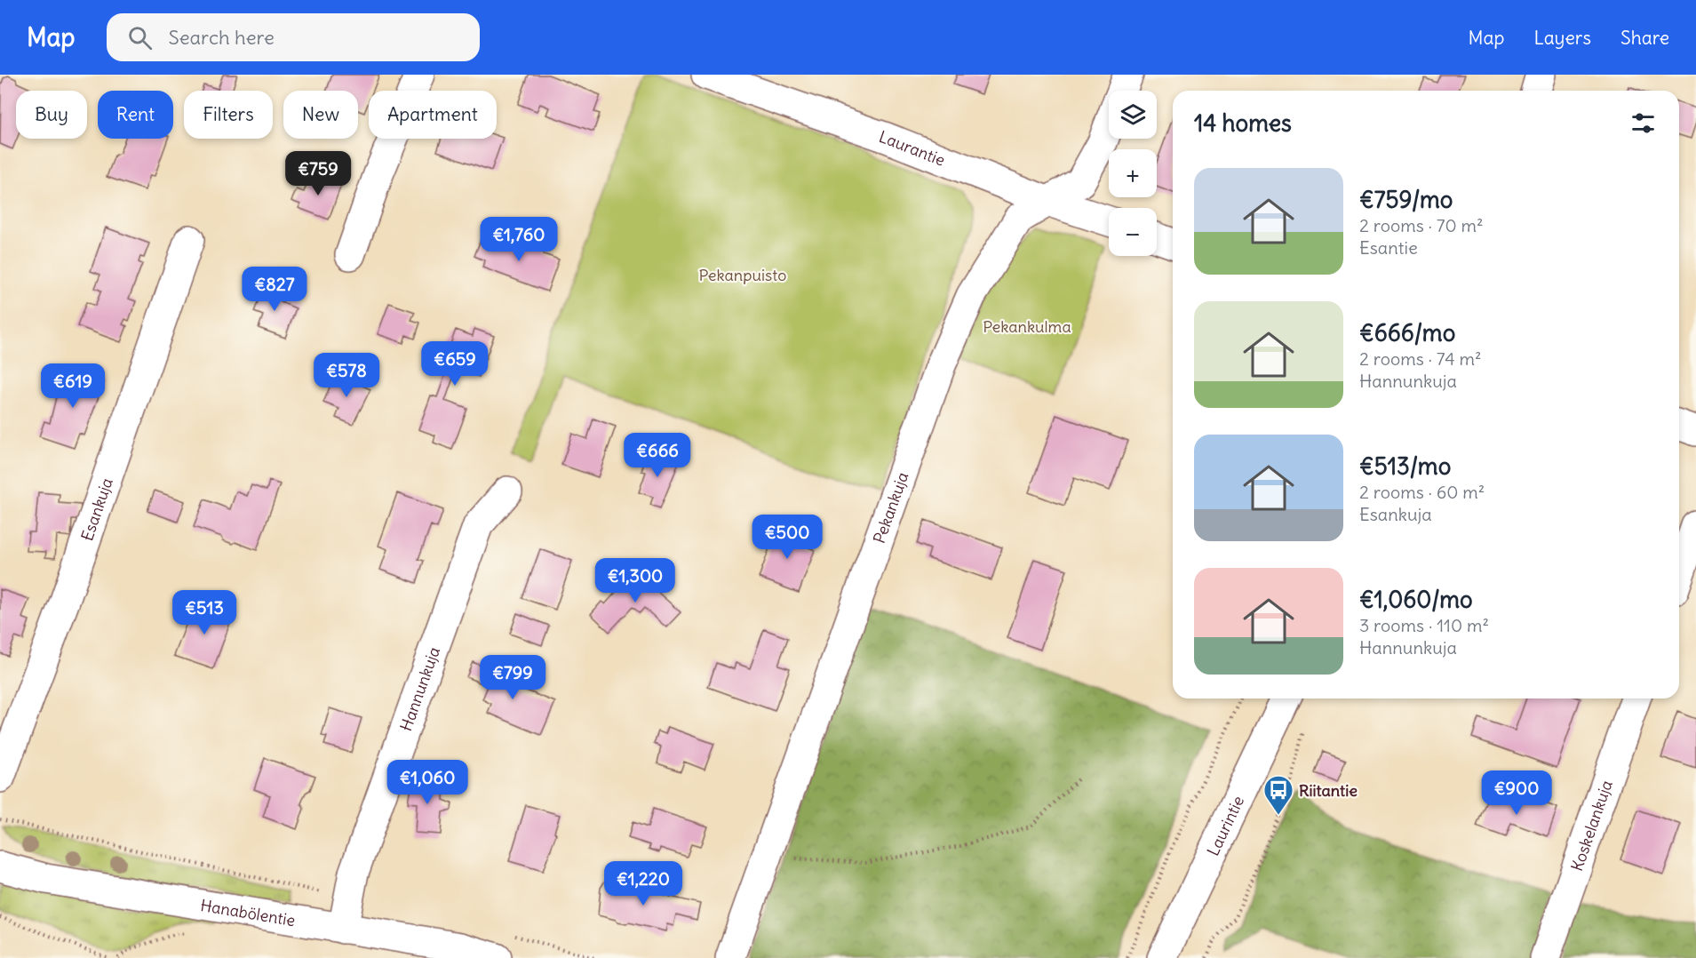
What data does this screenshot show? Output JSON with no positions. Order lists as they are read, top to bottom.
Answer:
{
  "streets": {
    "street": [
      "Laurantie",
      "Pekankuja",
      "Esankuja",
      "Hannunkuja",
      "Laurintie",
      "Koskelankuja",
      "Hanabölentie"
    ]
  },
  "crossings": [
    ["Laurantie", "Pekankuja"],
    ["Hannunkuja", "Hanabölentie"]
  ],
  "parks": ["Pekanpuisto", "Pekankulma"],
  "places": {
    "bus stop": ["Riitantie"]
  },
  "page": {
    "header": "Map",
    "search": "Search here",
    "nav": ["Map", "Layers", "Share"],
    "map_buttons": ["+", "−"],
    "chip": [
      "Buy",
      "Rent",
      "Filters",
      "New",
      "Apartment"
    ],
    "heading": "14 homes",
    "price": [
      "€759",
      "€1,760",
      "€827",
      "€659",
      "€578",
      "€619",
      "€666",
      "€500",
      "€1,300",
      "€513",
      "€799",
      "€1,060",
      "€900",
      "€1,220"
    ],
    "list": [
      {
        "name": "€759/mo",
        "note": "2 rooms · 70 m² · Esantie"
      },
      {
        "name": "€666/mo",
        "note": "2 rooms · 74 m² · Hannunkuja"
      },
      {
        "name": "€513/mo",
        "note": "2 rooms · 60 m² · Esankuja"
      },
      {
        "name": "€1,060/mo",
        "note": "3 rooms · 110 m² · Hannunkuja"
      }
    ]
  }
}
